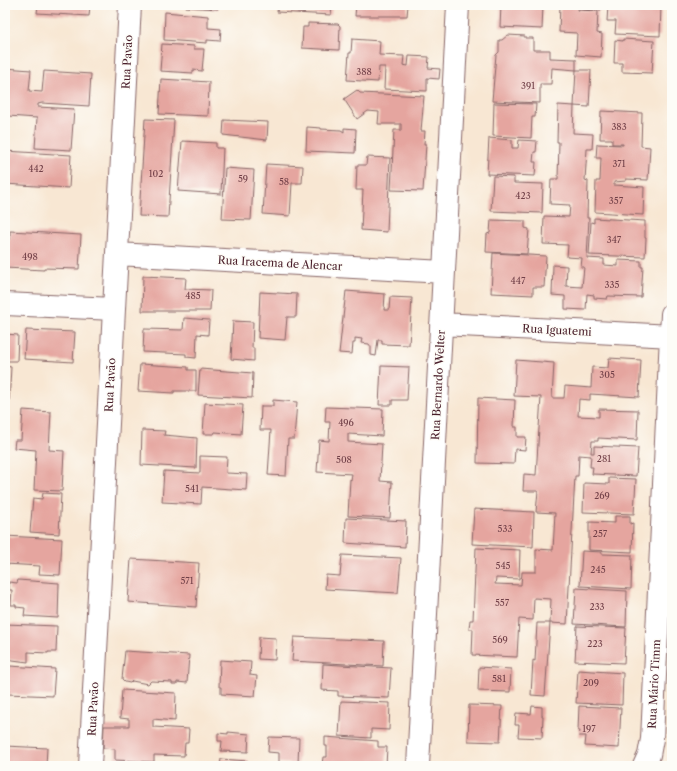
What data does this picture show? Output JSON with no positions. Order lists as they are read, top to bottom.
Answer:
{
  "streets": {
    "street": [
      "Rua Pavão",
      "Rua Iracema de Alencar",
      "Rua Iguatemi",
      "Rua Bernardo Welter",
      "Rua Mário Timm"
    ]
  },
  "crossings": [
    ["Rua Pavão", "Rua Iracema de Alencar"],
    ["Rua Iracema de Alencar", "Rua Bernardo Welter"],
    ["Rua Iguatemi", "Rua Bernardo Welter"],
    ["Rua Iguatemi", "Rua Mário Timm"]
  ],
  "house_numbers": [
    "388",
    "391",
    "383",
    "371",
    "442",
    "102",
    "59",
    "58",
    "423",
    "357",
    "347",
    "498",
    "447",
    "335",
    "485",
    "305",
    "496",
    "281",
    "508",
    "541",
    "269",
    "533",
    "257",
    "545",
    "245",
    "571",
    "557",
    "233",
    "569",
    "223",
    "581",
    "209",
    "197"
  ]
}
